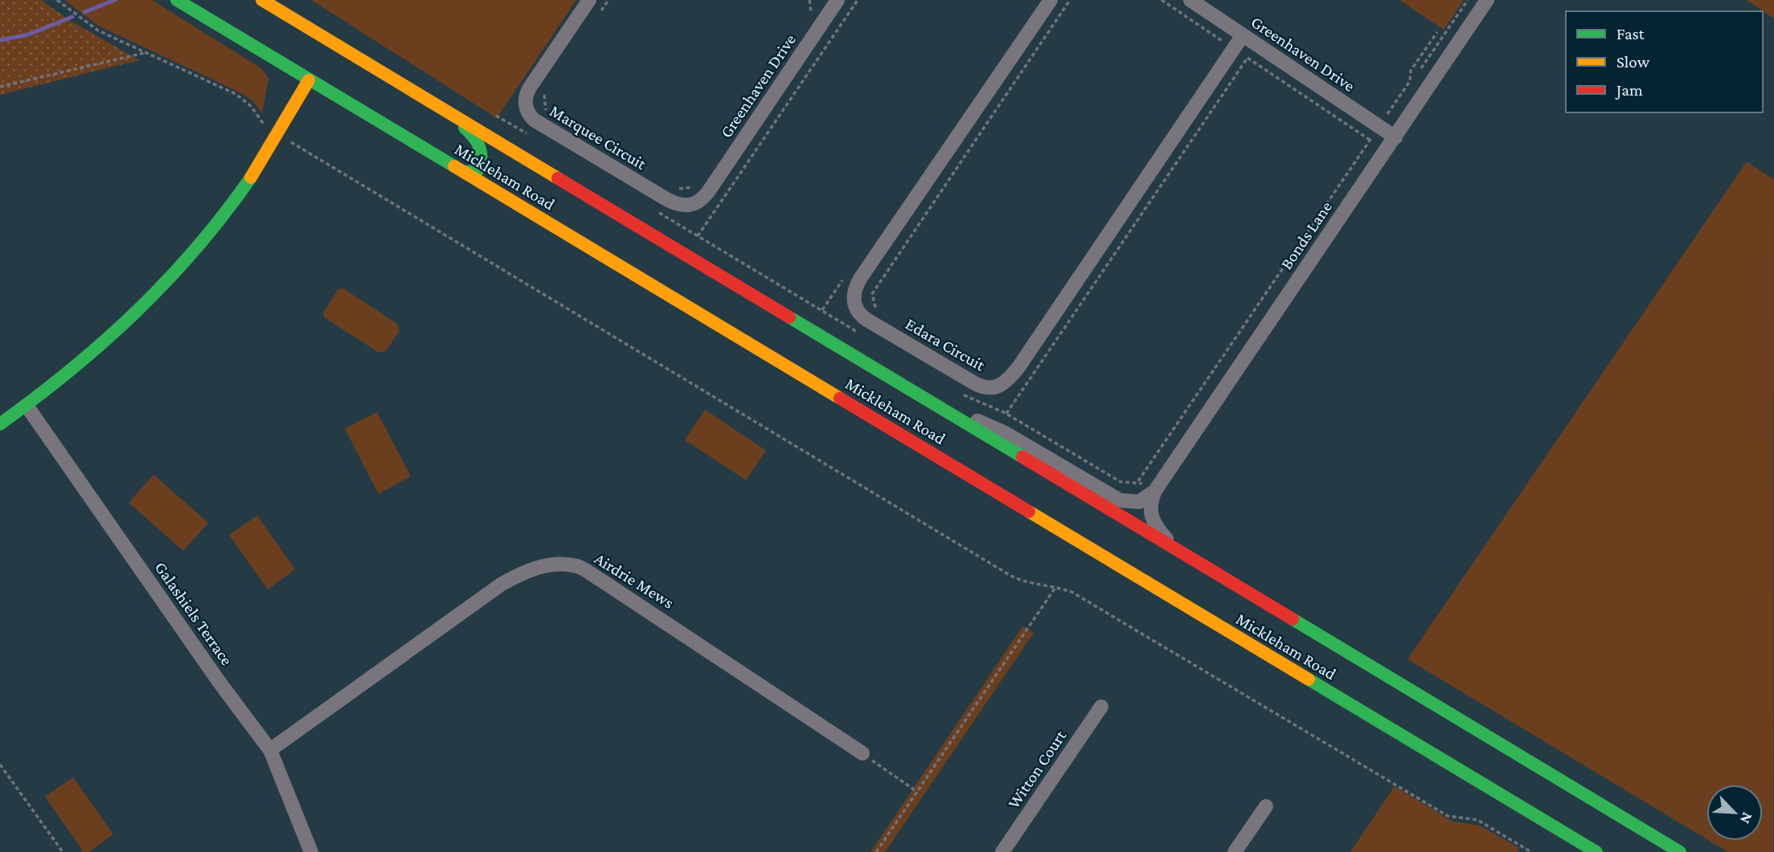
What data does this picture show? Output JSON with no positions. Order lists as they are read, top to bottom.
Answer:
{
  "streets": {
    "main road": ["Mickleham Road"],
    "street": [
      "Greenhaven Drive",
      "Marquee Circuit",
      "Bonds Lane",
      "Edara Circuit",
      "Airdrie Mews",
      "Galashiels Terrace",
      "Witton Court"
    ]
  },
  "crossings": [
    ["Greenhaven Drive", "Marquee Circuit"],
    ["Greenhaven Drive", "Bonds Lane"],
    ["Greenhaven Drive", "Edara Circuit"],
    ["Airdrie Mews", "Galashiels Terrace"]
  ],
  "legend": ["Fast", "Slow", "Jam"],
  "north": "bottom right"
}
